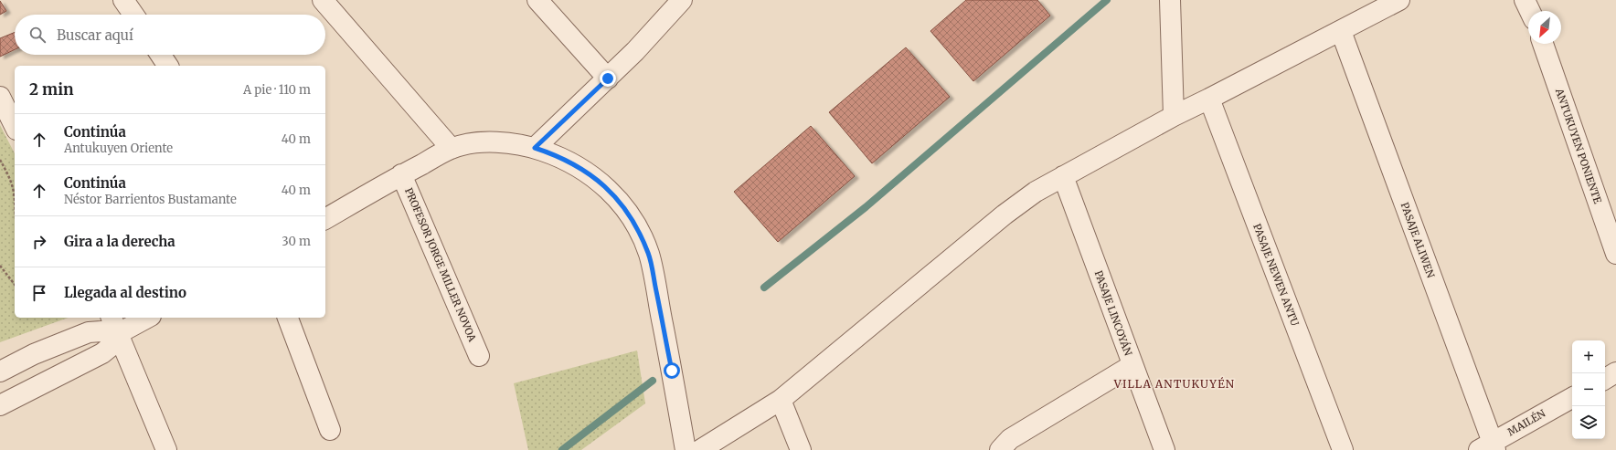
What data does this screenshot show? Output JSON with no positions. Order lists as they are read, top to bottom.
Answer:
{
  "streets": {
    "street": [
      "ANTUKUYEN PONIENTE",
      "PASAJE ALIWEN",
      "PROFESOR JORGE MILLER NOVOA",
      "PASAJE NEWEN ANTU",
      "PASAJE LINCOYÁN",
      "MAILÉN"
    ]
  },
  "crossings": [
    ["PASAJE ALIWEN", "MAILÉN"]
  ],
  "districts": ["VILLA ANTUKUYÉN"],
  "north": "bottom left",
  "page": {
    "search": "Buscar aquí",
    "heading": ["2 min", "A pie · 110 m"],
    "list": [
      ["Continúa", "Antukuyen Oriente", "40 m"],
      ["Continúa", "Néstor Barrientos Bustamante", "40 m"],
      ["Gira a la derecha", "30 m"],
      "Llegada al destino"
    ],
    "map_buttons": ["+", "−"]
  }
}
